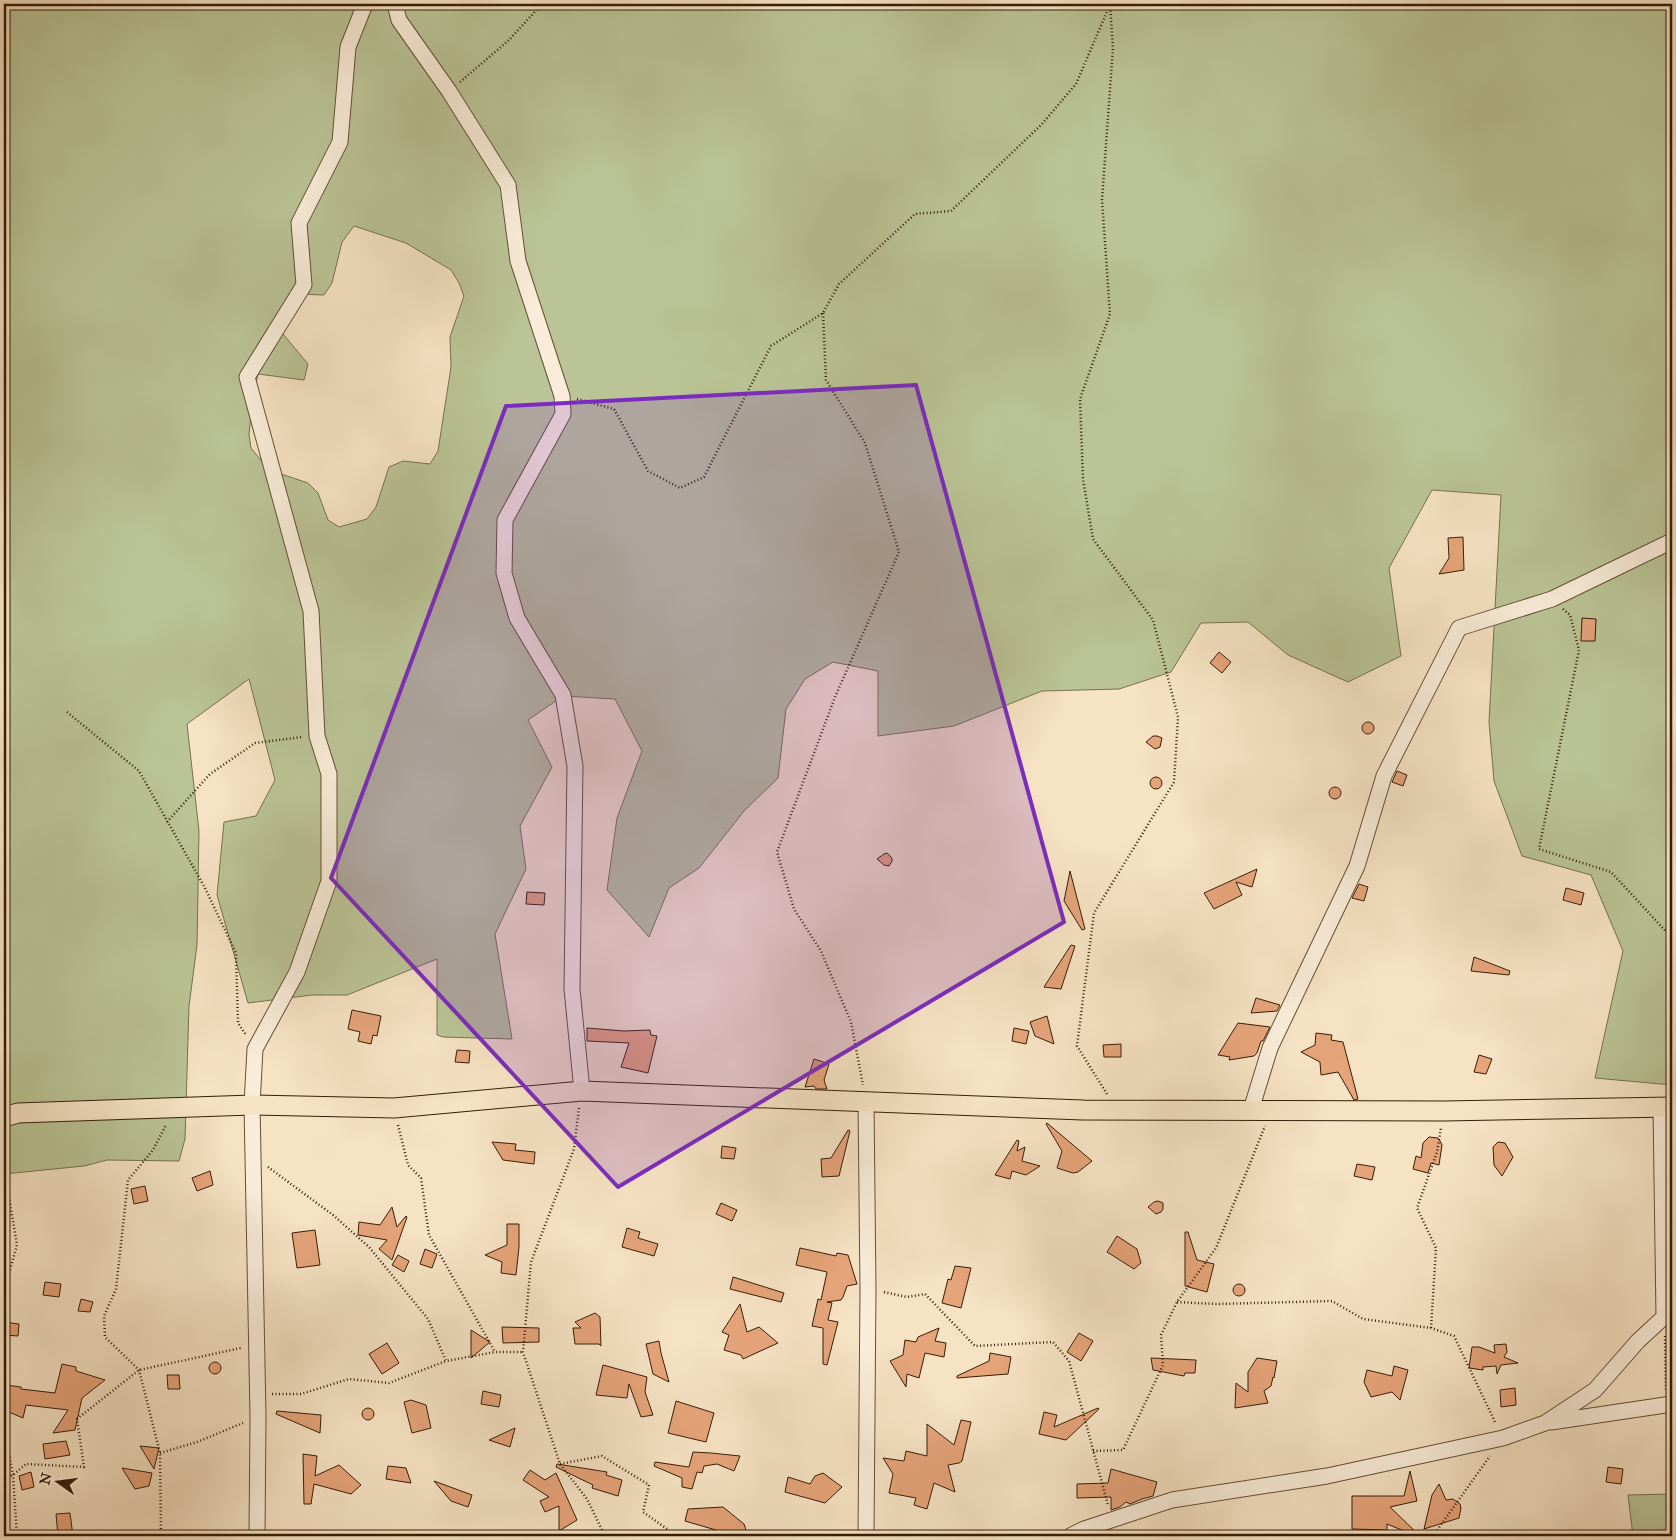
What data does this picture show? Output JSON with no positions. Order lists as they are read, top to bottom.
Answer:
{
  "north": "left"
}
